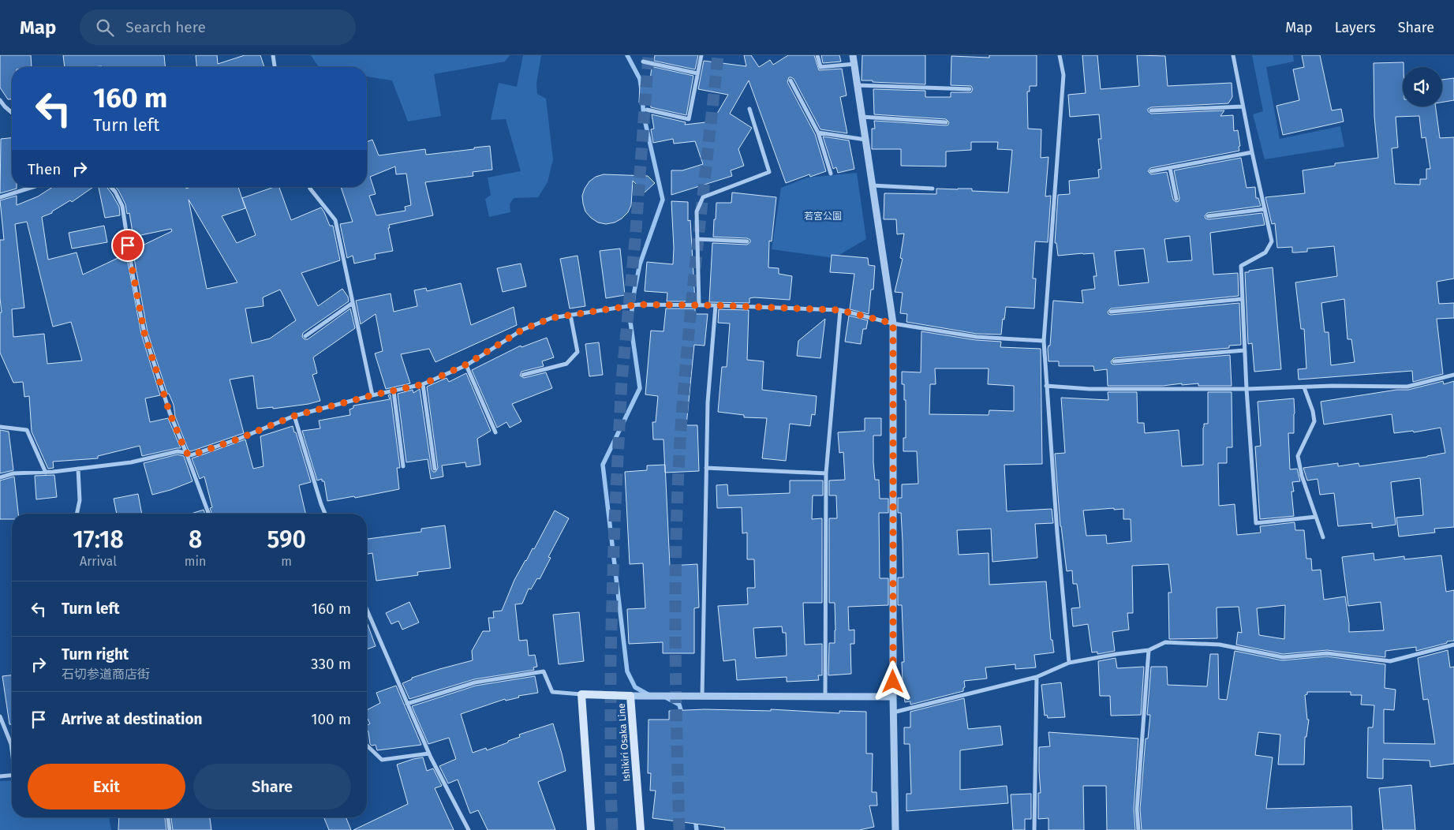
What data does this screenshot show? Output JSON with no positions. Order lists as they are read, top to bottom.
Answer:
{
  "streets": {
    "main road": ["Ishikiri Osaka Line"]
  },
  "parks": ["若宮公園"],
  "page": {
    "header": "Map",
    "search": "Search here",
    "nav": ["Map", "Layers", "Share"],
    "turn": ["160 m", "Turn left"],
    "then": "Then",
    "eta": [
      "17:18",
      "Arrival",
      "8",
      "min",
      "590",
      "m"
    ],
    "list": [
      {
        "name": "Turn left",
        "value": "160 m"
      },
      {
        "name": "Turn right",
        "note": "石切参道商店街",
        "value": "330 m"
      },
      {
        "name": "Arrive at destination",
        "value": "100 m"
      }
    ],
    "buttons": ["Exit", "Share"]
  }
}
